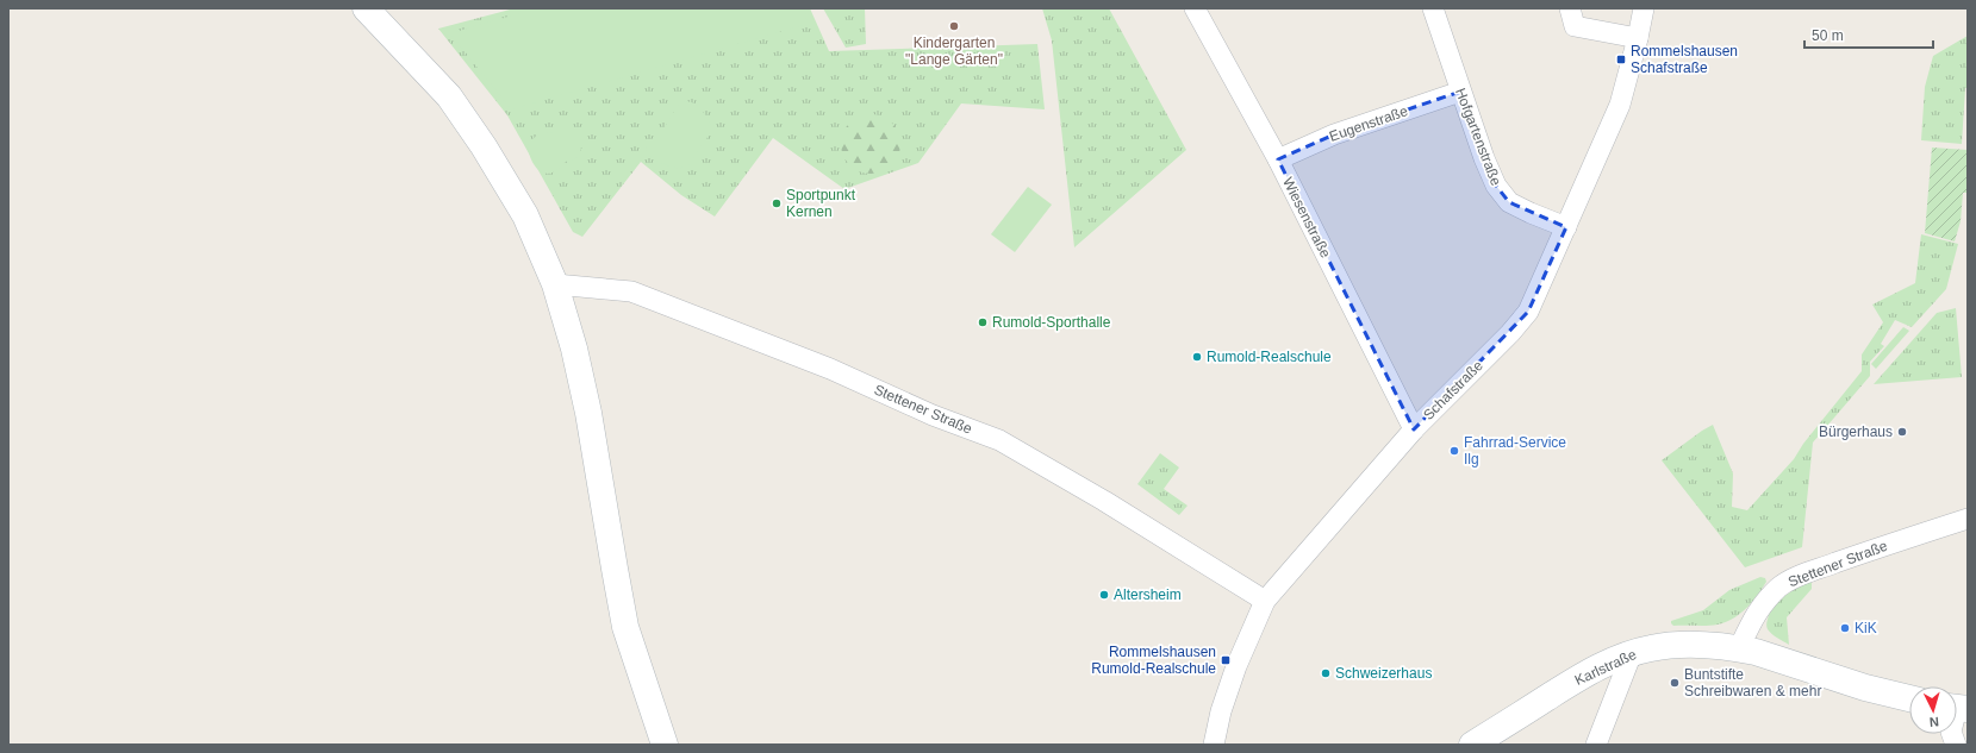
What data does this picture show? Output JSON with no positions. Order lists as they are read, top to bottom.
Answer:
{
  "streets": {
    "street": [
      "Eugenstraße",
      "Hofgartenstraße",
      "Wiesenstraße",
      "Schafstraße",
      "Stettener Straße",
      "Karlstraße"
    ]
  },
  "crossings": [
    ["Eugenstraße", "Hofgartenstraße"],
    ["Eugenstraße", "Wiesenstraße"],
    ["Hofgartenstraße", "Schafstraße"],
    ["Wiesenstraße", "Schafstraße"],
    ["Schafstraße", "Stettener Straße"],
    ["Stettener Straße", "Karlstraße"]
  ],
  "places": {
    "other": [
      "Kindergarten \"Lange Gärten\"",
      "Sportpunkt Kernen",
      "Rumold-Sporthalle",
      "Rumold-Realschule",
      "Bürgerhaus",
      "Fahrrad-Service Ilg",
      "Altersheim",
      "KiK",
      "Schweizerhaus",
      "Buntstifte Schreibwaren & mehr"
    ],
    "transit": ["Rommelshausen Schafstraße", "Rommelshausen Rumold-Realschule"]
  },
  "scale_bar": "50 m",
  "north": "bottom"
}
